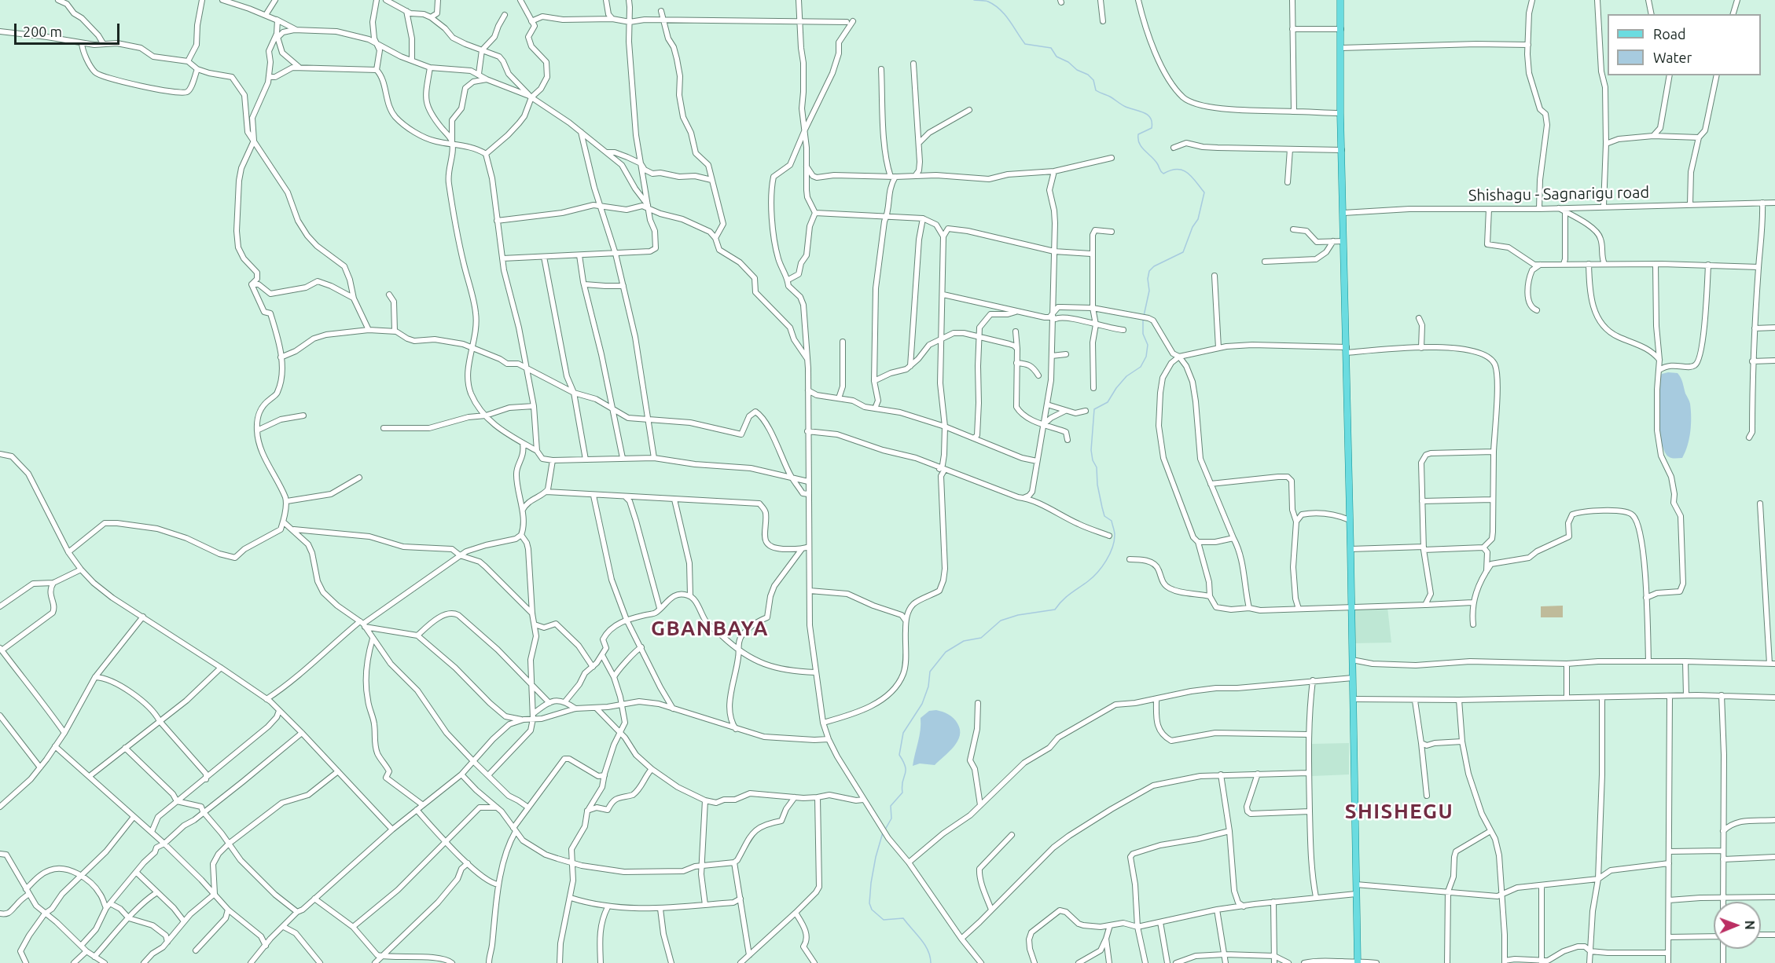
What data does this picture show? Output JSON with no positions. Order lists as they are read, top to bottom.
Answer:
{
  "streets": {
    "street": ["Shishagu - Sagnarigu road"]
  },
  "districts": ["GBANBAYA", "SHISHEGU"],
  "legend": ["Road", "Water"],
  "scale_bar": "200 m",
  "north": "right"
}
